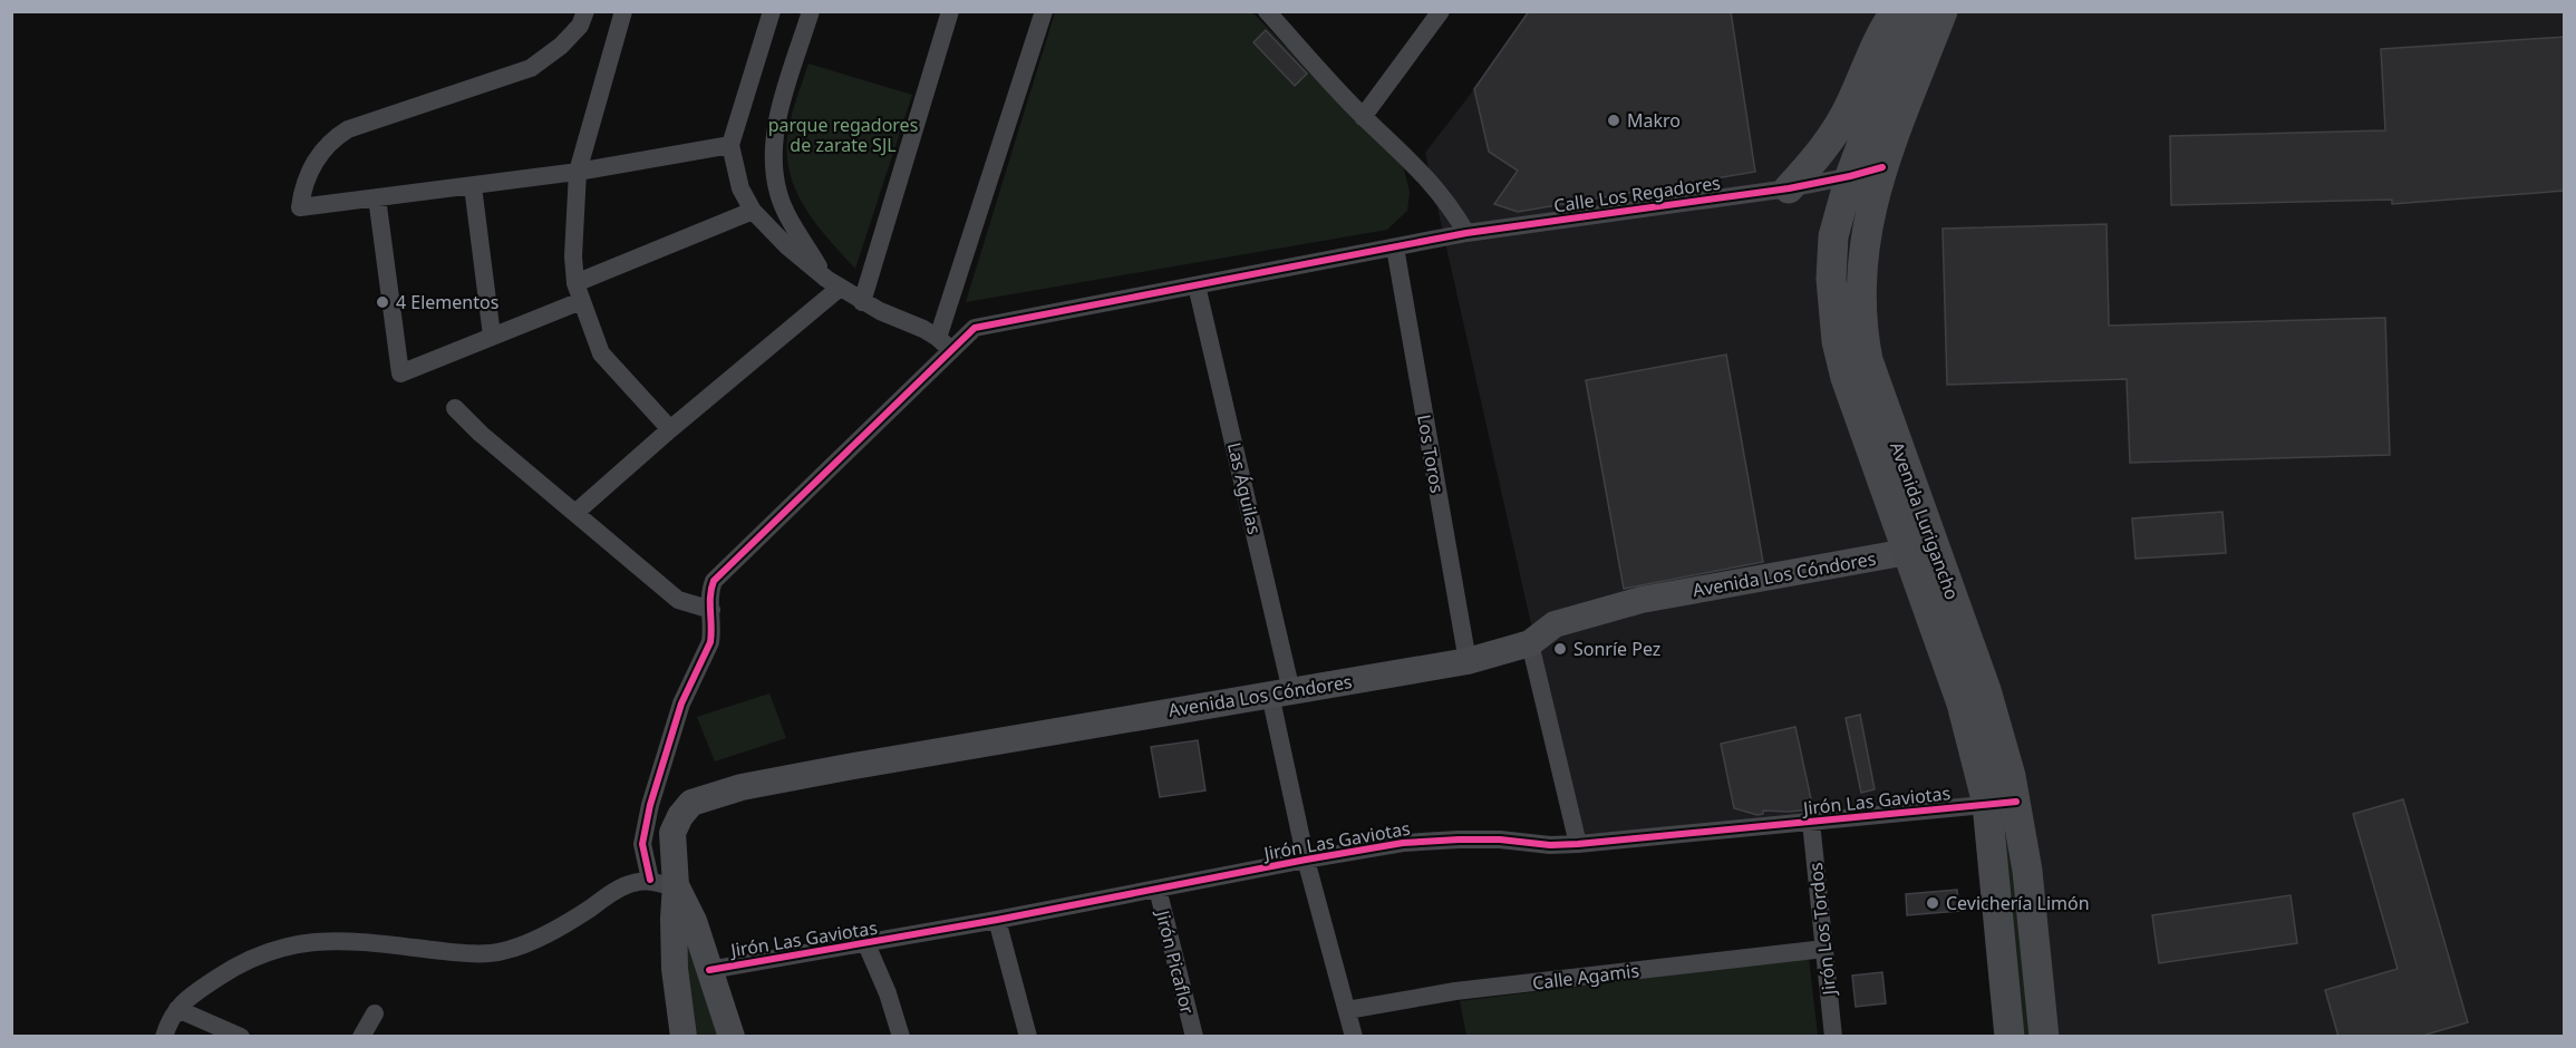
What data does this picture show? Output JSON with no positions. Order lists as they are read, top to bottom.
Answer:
{
  "streets": {
    "main road": ["Avenida Lurigancho", "Avenida Los Cóndores"],
    "street": [
      "Calle Los Regadores",
      "Los Toros",
      "Las Águilas",
      "Jirón Las Gaviotas",
      "Jirón Los Tordos",
      "Jirón Picaflor",
      "Calle Agamis"
    ]
  },
  "crossings": [
    ["Calle Los Regadores", "Los Toros"],
    ["Calle Los Regadores", "Las Águilas"],
    ["Calle Los Regadores", "Avenida Lurigancho"],
    ["Calle Los Regadores", "Avenida Los Cóndores"],
    ["Los Toros", "Avenida Los Cóndores"],
    ["Las Águilas", "Avenida Los Cóndores"],
    ["Las Águilas", "Jirón Las Gaviotas"],
    ["Las Águilas", "Calle Agamis"],
    ["Avenida Lurigancho", "Avenida Los Cóndores"],
    ["Avenida Lurigancho", "Jirón Las Gaviotas"],
    ["Jirón Las Gaviotas", "Jirón Los Tordos"],
    ["Jirón Las Gaviotas", "Jirón Picaflor"],
    ["Jirón Los Tordos", "Calle Agamis"]
  ],
  "parks": ["parque regadores de zarate SJL"],
  "places": [
    "Makro",
    "4 Elementos",
    "Sonríe Pez",
    "Cevichería Limón"
  ]
}
